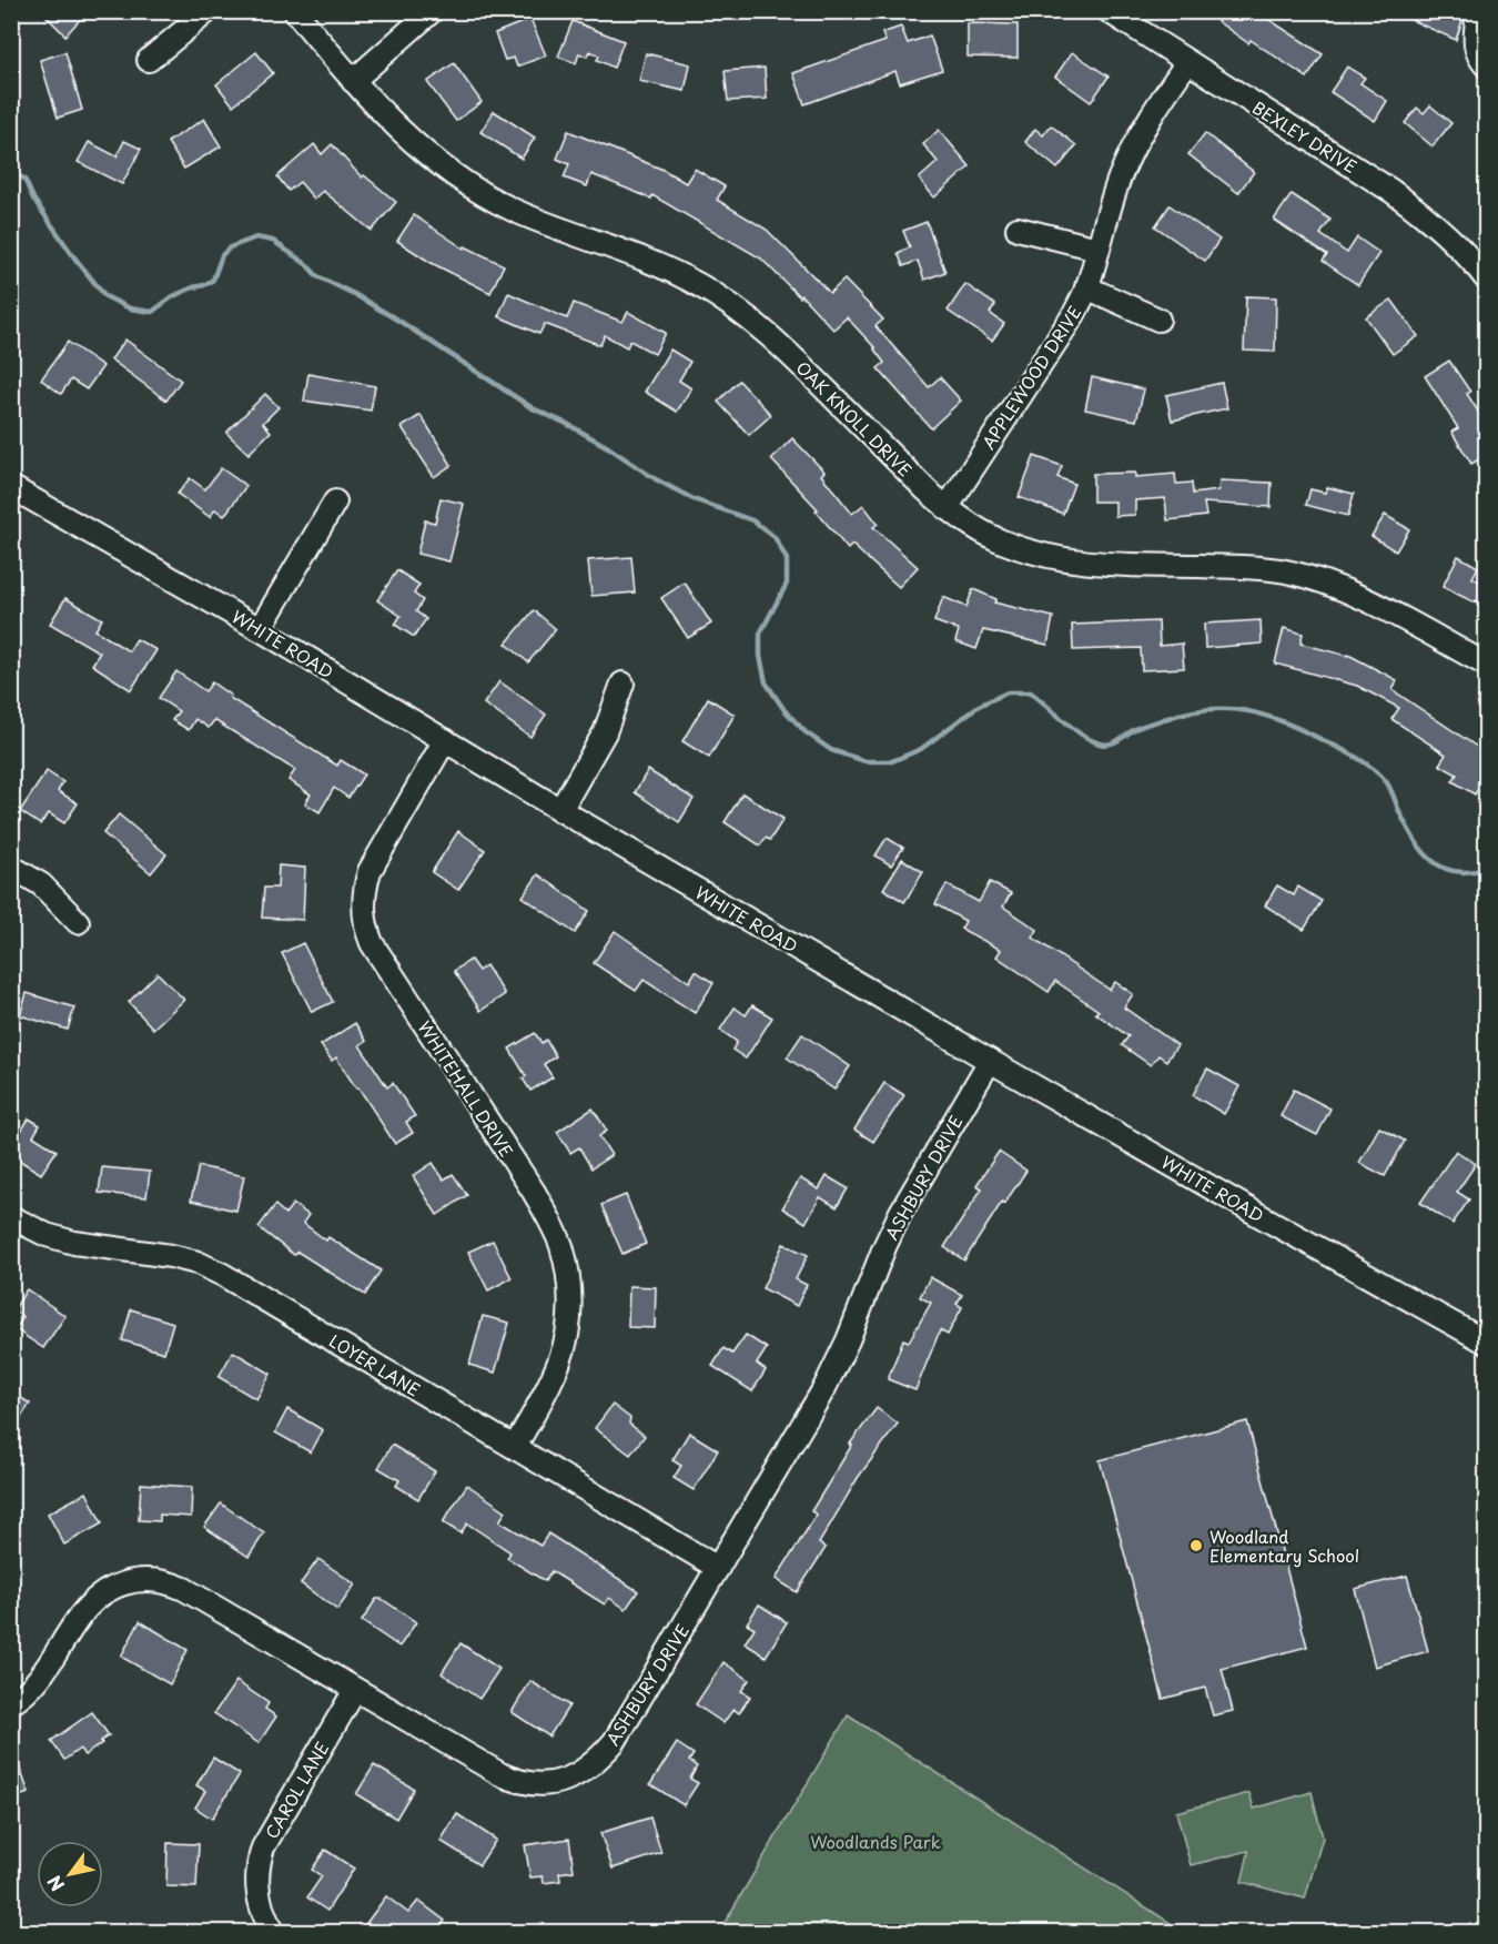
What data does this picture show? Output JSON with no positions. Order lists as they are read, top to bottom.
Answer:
{
  "streets": {
    "street": [
      "BEXLEY DRIVE",
      "APPLEWOOD DRIVE",
      "OAK KNOLL DRIVE",
      "WHITE ROAD",
      "WHITEHALL DRIVE",
      "ASHBURY DRIVE",
      "LOYER LANE",
      "CAROL LANE"
    ]
  },
  "crossings": [
    ["BEXLEY DRIVE", "APPLEWOOD DRIVE"],
    ["APPLEWOOD DRIVE", "OAK KNOLL DRIVE"],
    ["WHITE ROAD", "WHITEHALL DRIVE"],
    ["WHITE ROAD", "ASHBURY DRIVE"],
    ["WHITEHALL DRIVE", "LOYER LANE"],
    ["ASHBURY DRIVE", "LOYER LANE"],
    ["ASHBURY DRIVE", "CAROL LANE"]
  ],
  "parks": ["Woodlands Park"],
  "places": ["Woodland Elementary School"],
  "north": "bottom left"
}
